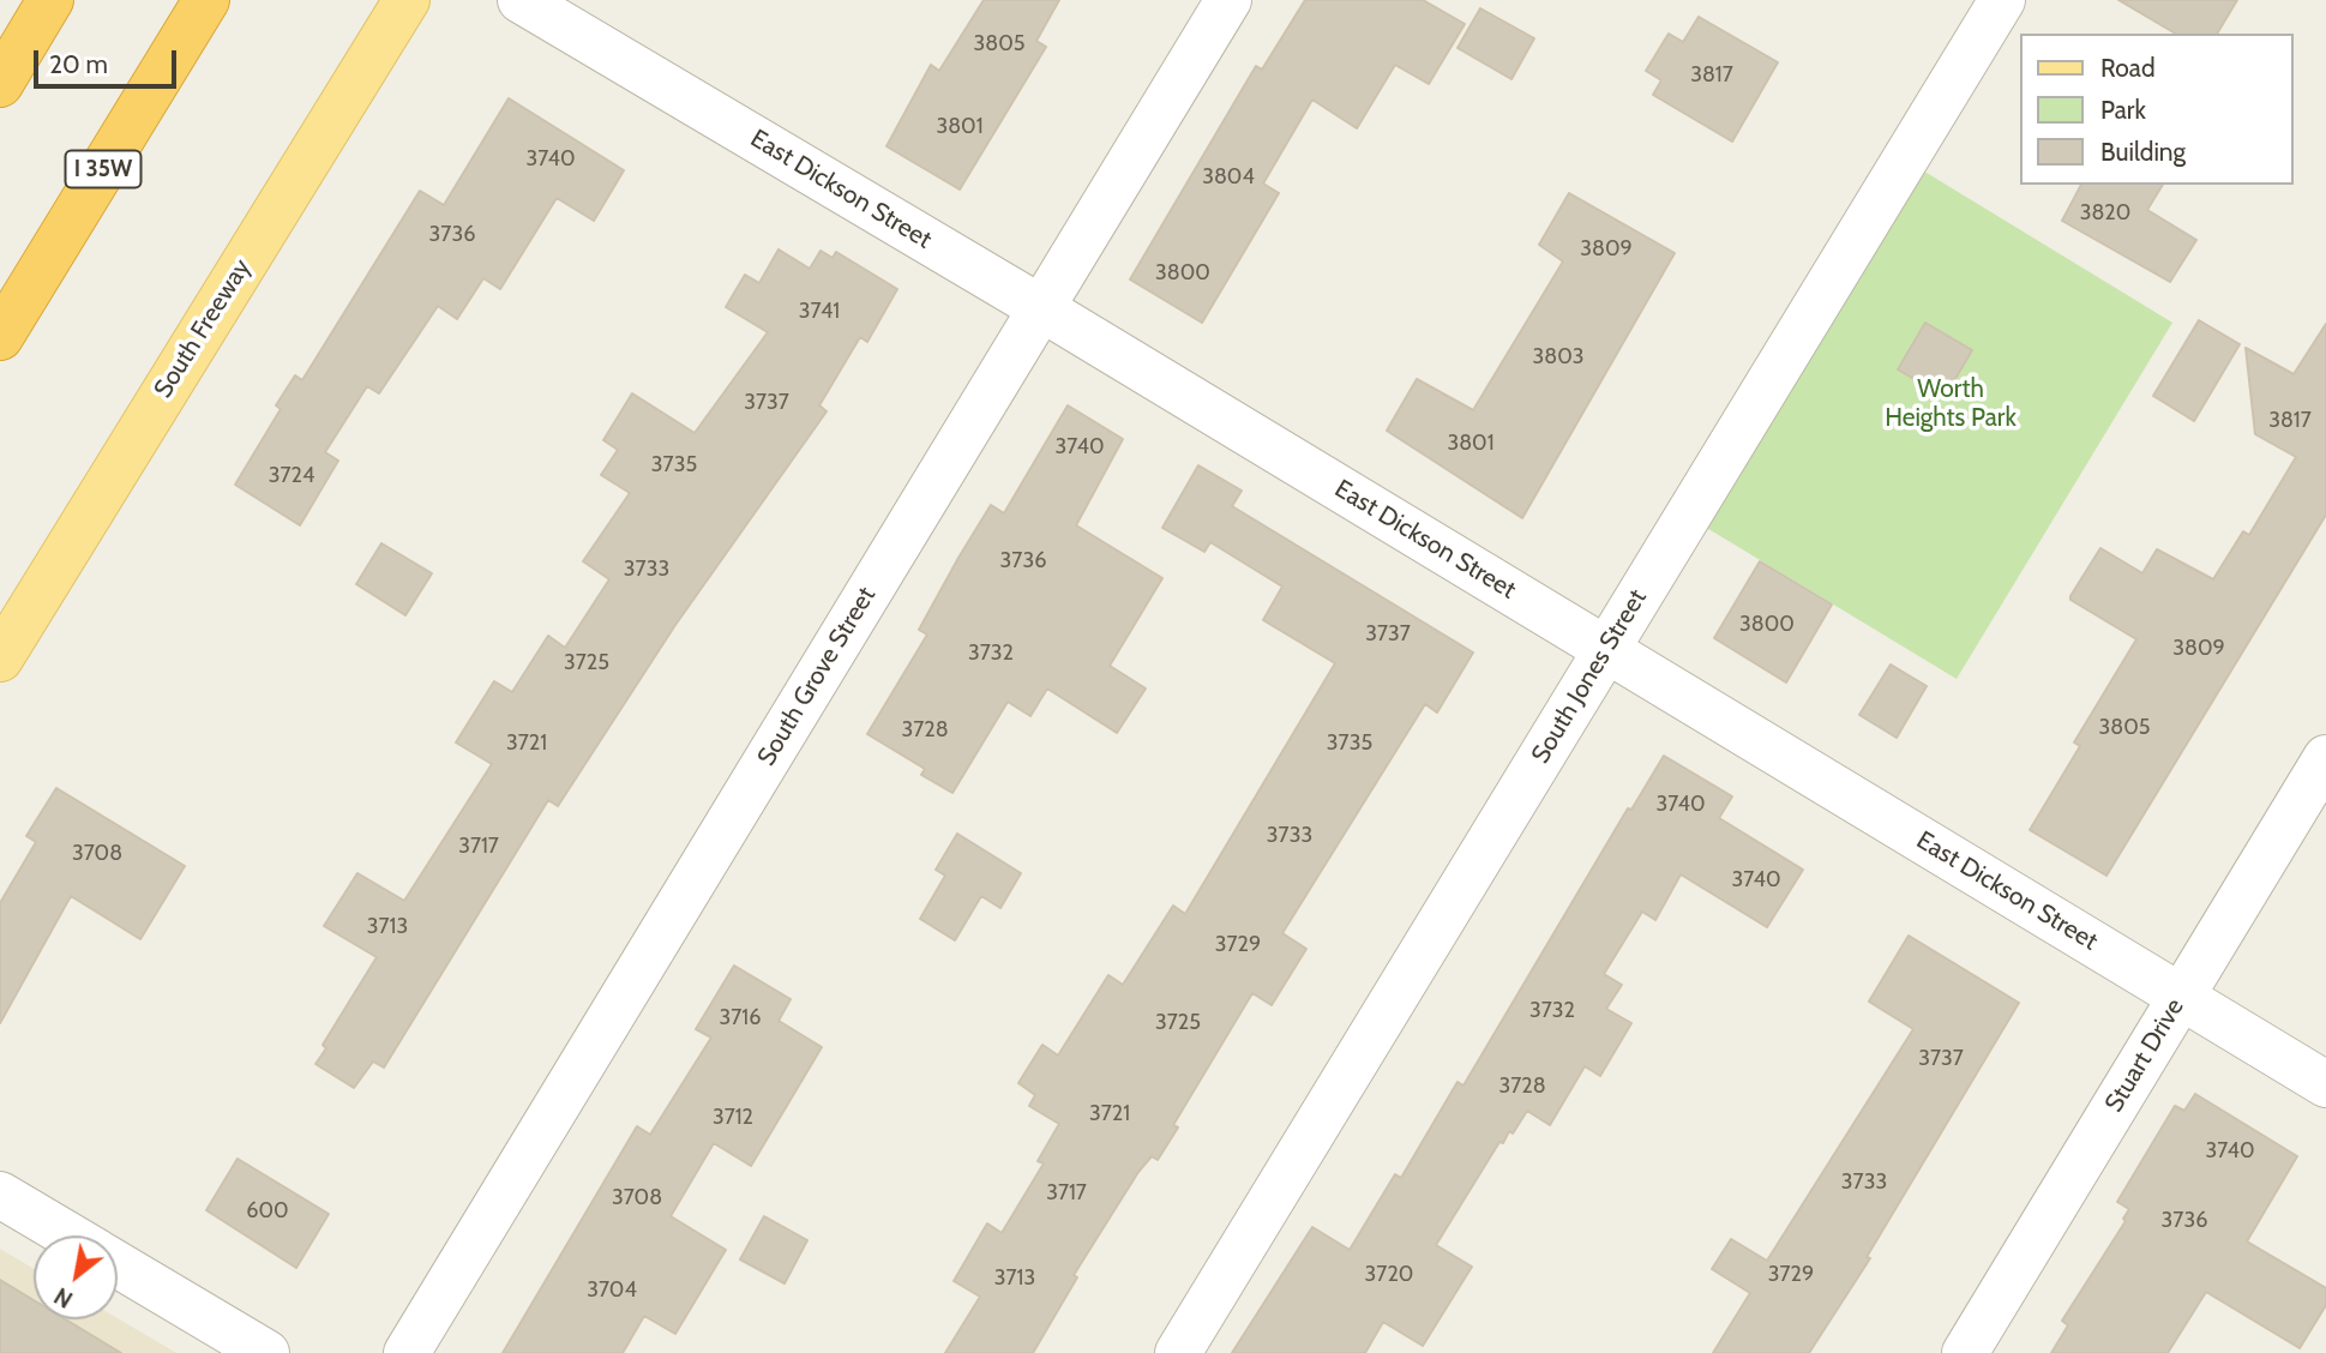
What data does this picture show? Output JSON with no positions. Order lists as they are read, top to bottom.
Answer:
{
  "streets": {
    "highway": ["I 35W"],
    "main road": ["South Freeway"],
    "street": [
      "East Dickson Street",
      "South Grove Street",
      "South Jones Street",
      "Stuart Drive"
    ]
  },
  "crossings": [
    ["East Dickson Street", "South Grove Street"],
    ["East Dickson Street", "South Jones Street"],
    ["East Dickson Street", "Stuart Drive"]
  ],
  "parks": ["Worth Heights Park"],
  "house_numbers": [
    "3805",
    "3817",
    "3801",
    "3740",
    "3804",
    "3820",
    "3736",
    "3809",
    "3800",
    "3741",
    "3803",
    "3737",
    "3817",
    "3801",
    "3740",
    "3735",
    "3724",
    "3736",
    "3733",
    "3800",
    "3737",
    "3809",
    "3732",
    "3725",
    "3805",
    "3728",
    "3721",
    "3735",
    "3740",
    "3733",
    "3717",
    "3708",
    "3740",
    "3713",
    "3729",
    "3732",
    "3716",
    "3725",
    "3737",
    "3728",
    "3721",
    "3712",
    "3740",
    "3733",
    "3717",
    "3708",
    "600",
    "3736",
    "3720",
    "3729",
    "3713",
    "3704"
  ],
  "legend": ["Road", "Park", "Building"],
  "scale_bar": "20 m",
  "north": "bottom left"
}
